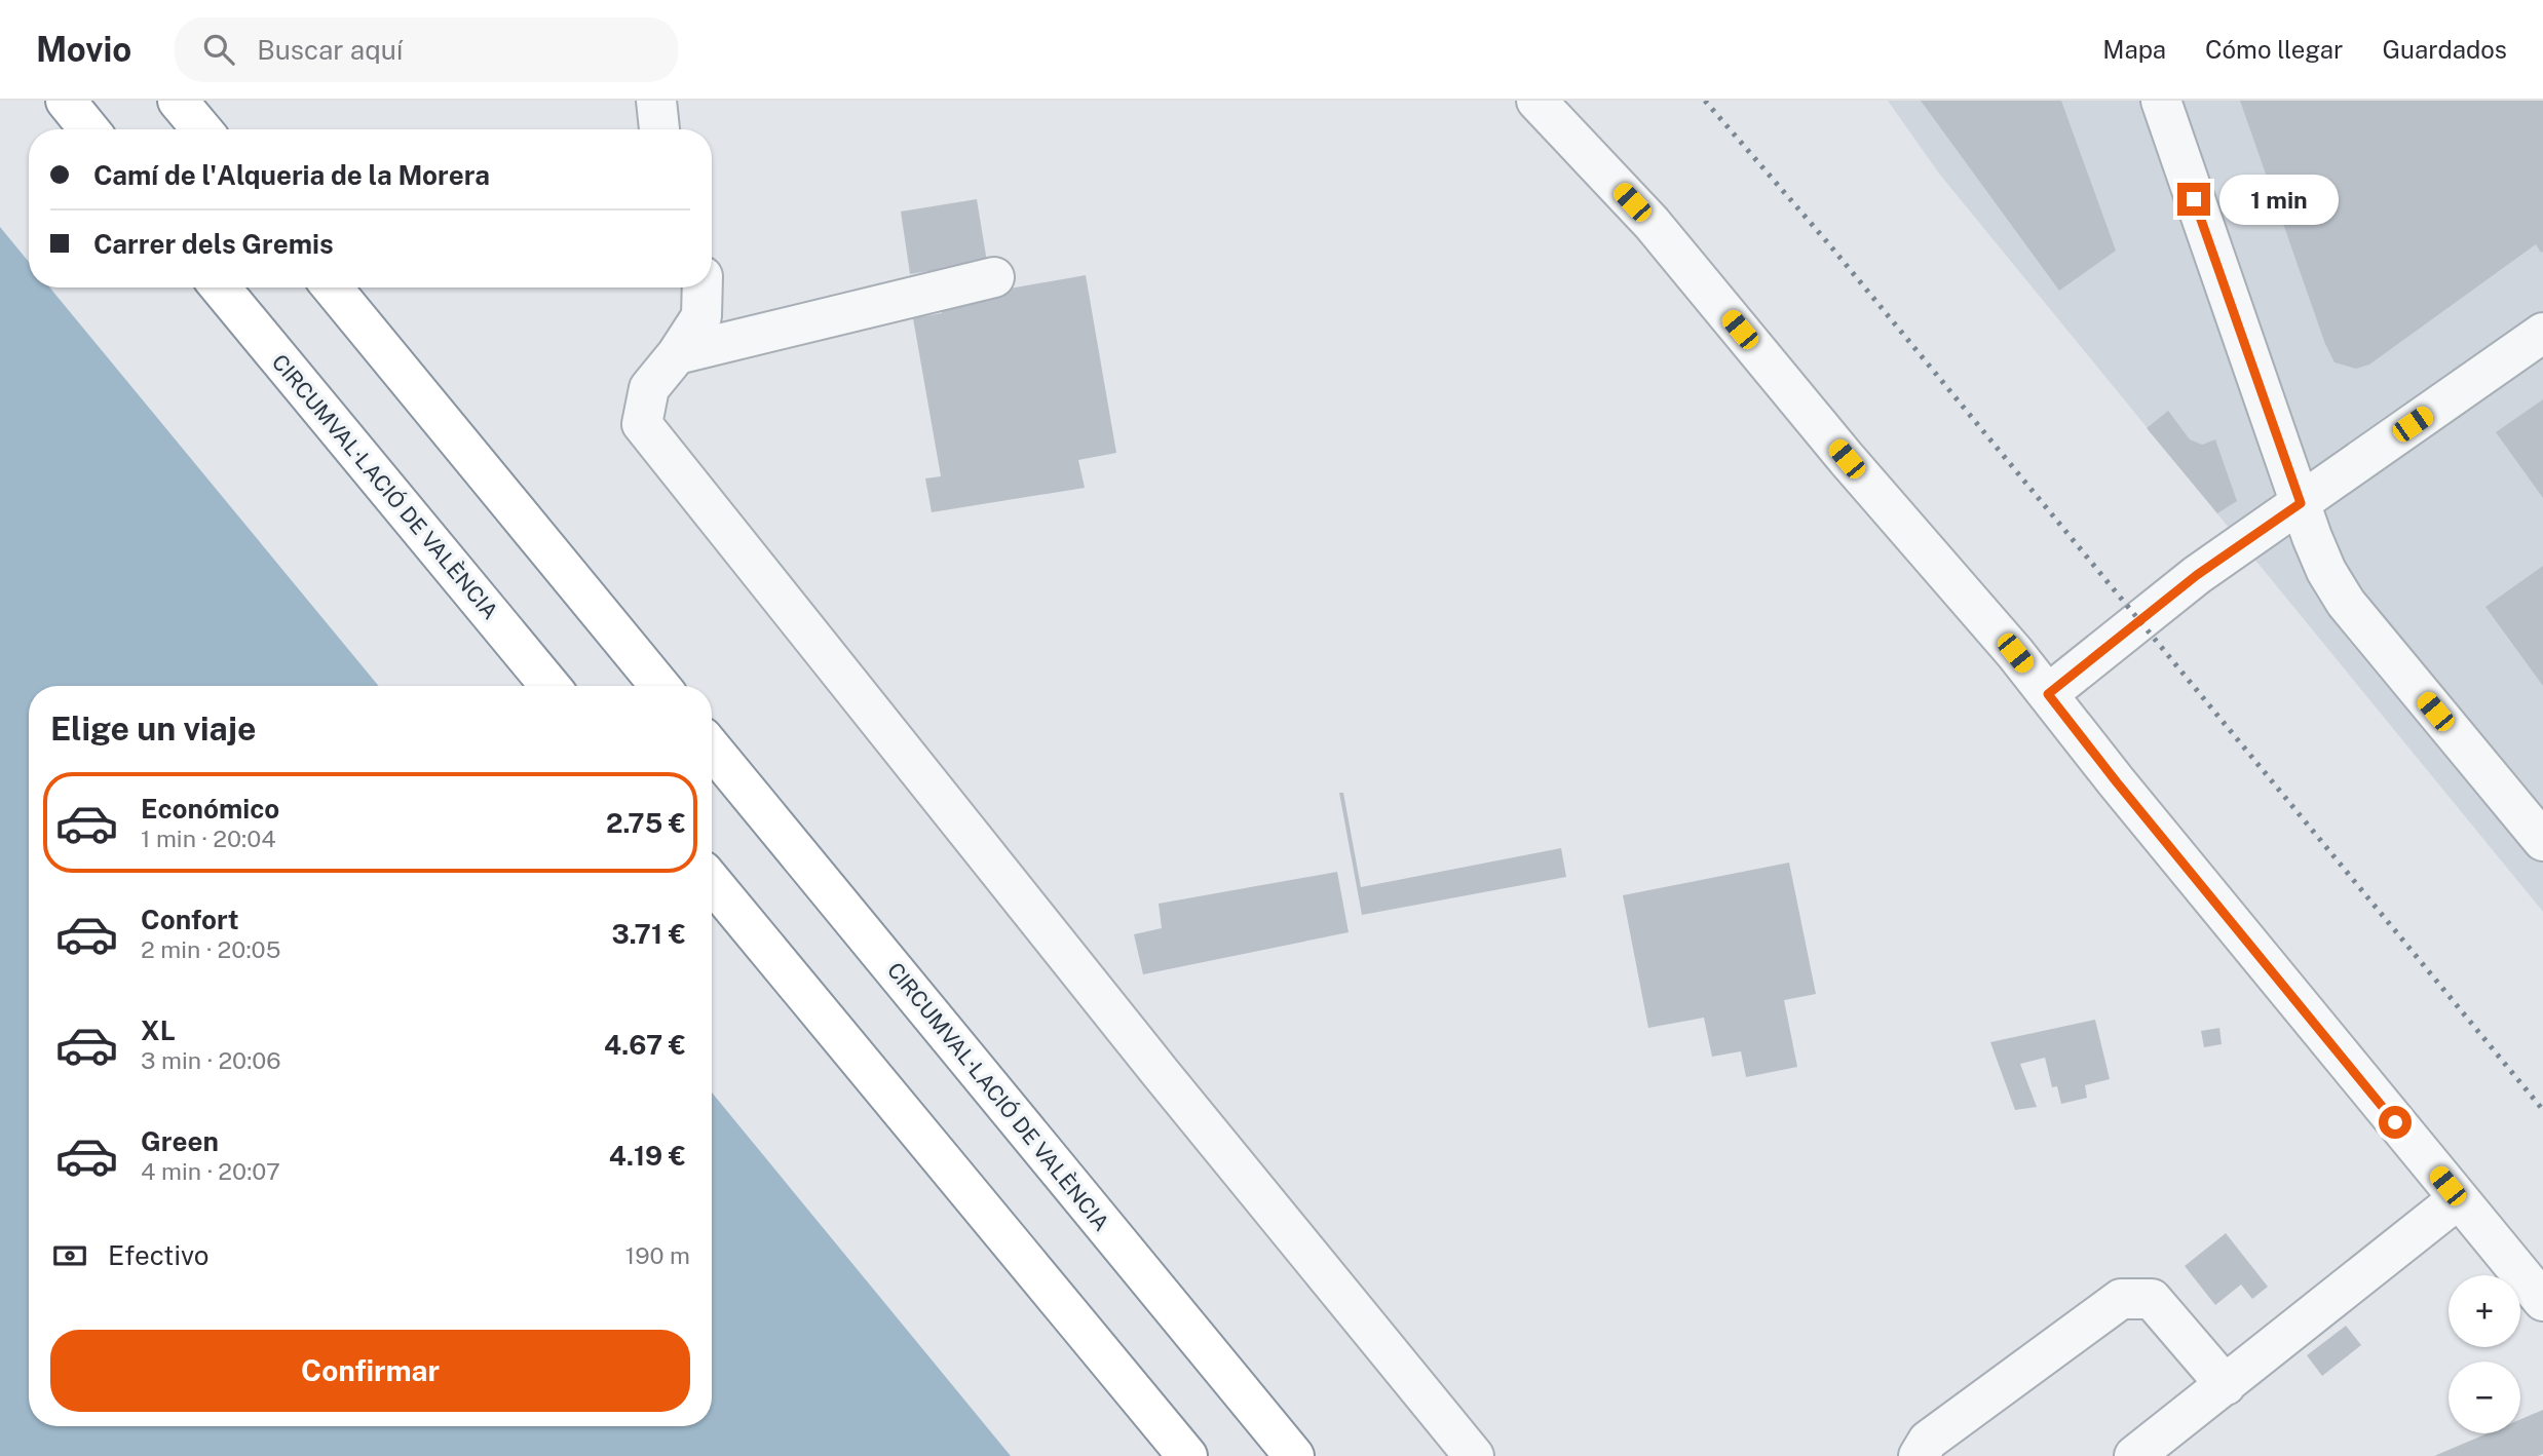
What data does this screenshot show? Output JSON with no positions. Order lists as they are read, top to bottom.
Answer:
{
  "streets": {
    "highway": ["CIRCUMVAL·LACIÓ DE VALÈNCIA"]
  },
  "page": {
    "header": "Movio",
    "search": "Buscar aquí",
    "nav": ["Mapa", "Cómo llegar", "Guardados"],
    "banner": ["Camí de l'Alqueria de la Morera", "Carrer dels Gremis"],
    "bubble": "1 min",
    "heading": "Elige un viaje",
    "list": [
      {
        "name": "Económico",
        "note": "1 min · 20:04",
        "value": "2.75 €"
      },
      {
        "name": "Confort",
        "note": "2 min · 20:05",
        "value": "3.71 €"
      },
      {
        "name": "XL",
        "note": "3 min · 20:06",
        "value": "4.67 €"
      },
      {
        "name": "Green",
        "note": "4 min · 20:07",
        "value": "4.19 €"
      }
    ],
    "pay": ["Efectivo", "190 m"],
    "map_buttons": ["+", "−"],
    "buttons": "Confirmar"
  }
}
